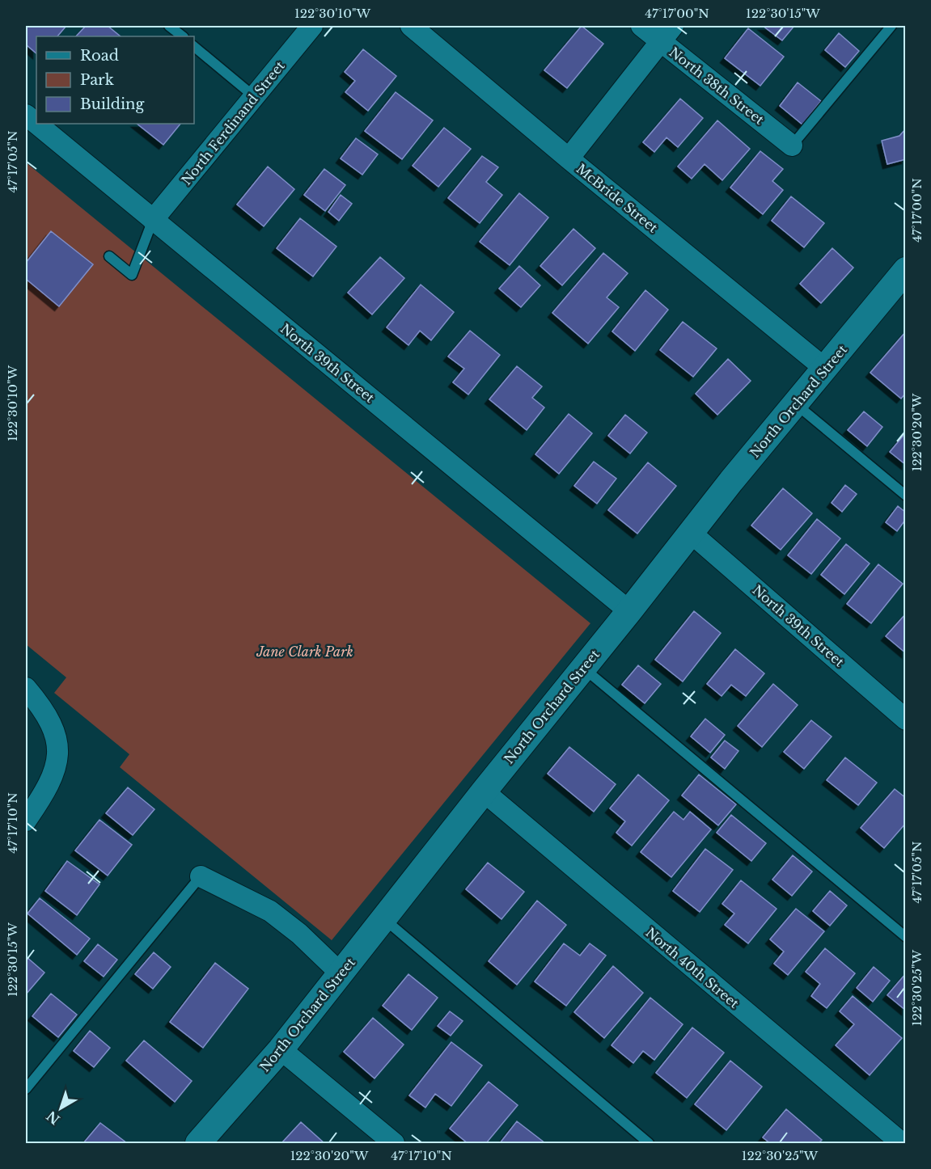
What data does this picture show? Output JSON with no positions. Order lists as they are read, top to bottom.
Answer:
{
  "streets": {
    "street": [
      "North 38th Street",
      "North Ferdinand Street",
      "McBride Street",
      "North 39th Street",
      "North Orchard Street",
      "North 40th Street"
    ]
  },
  "crossings": [
    ["North Ferdinand Street", "North 39th Street"],
    ["McBride Street", "North Orchard Street"],
    ["North 39th Street", "North Orchard Street"],
    ["North Orchard Street", "North 40th Street"]
  ],
  "parks": ["Jane Clark Park"],
  "legend": ["Road", "Park", "Building"],
  "north": "bottom left",
  "coordinates": [
    "122°30'10\"W",
    "47°17'00\"N",
    "122°30'15\"W",
    "47°17'05\"N",
    "122°30'20\"W",
    "47°17'10\"N",
    "122°30'25\"W"
  ]
}
